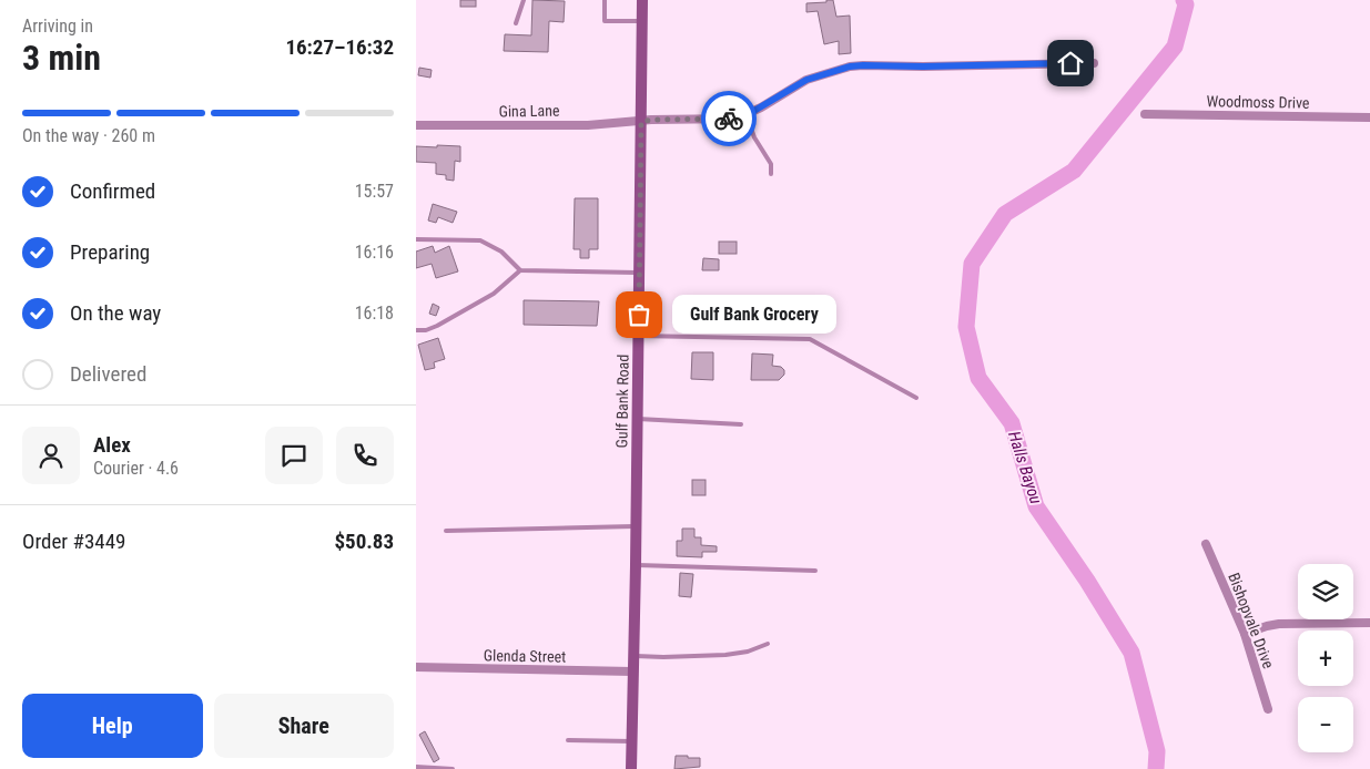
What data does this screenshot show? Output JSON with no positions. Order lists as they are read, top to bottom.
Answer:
{
  "streets": {
    "main road": ["Gulf Bank Road"],
    "street": [
      "Woodmoss Drive",
      "Gina Lane",
      "Bishopvale Drive",
      "Glenda Street"
    ]
  },
  "crossings": [
    ["Gina Lane", "Gulf Bank Road"],
    ["Gulf Bank Road", "Glenda Street"]
  ],
  "water": ["Halls Bayou"],
  "places": ["Gulf Bank Grocery"],
  "page": {
    "heading": ["3 min", "Arriving in", "16:27–16:32"],
    "panel": [
      "Alex",
      "Courier · 4.6",
      "Order #3449",
      "$50.83"
    ],
    "bar": "On the way · 260 m",
    "list": [
      ["Confirmed", "15:57"],
      ["Preparing", "16:16"],
      ["On the way", "16:18"],
      "Delivered"
    ],
    "bubble": "Gulf Bank Grocery",
    "map_buttons": ["+", "−"],
    "buttons": ["Help", "Share"]
  }
}
